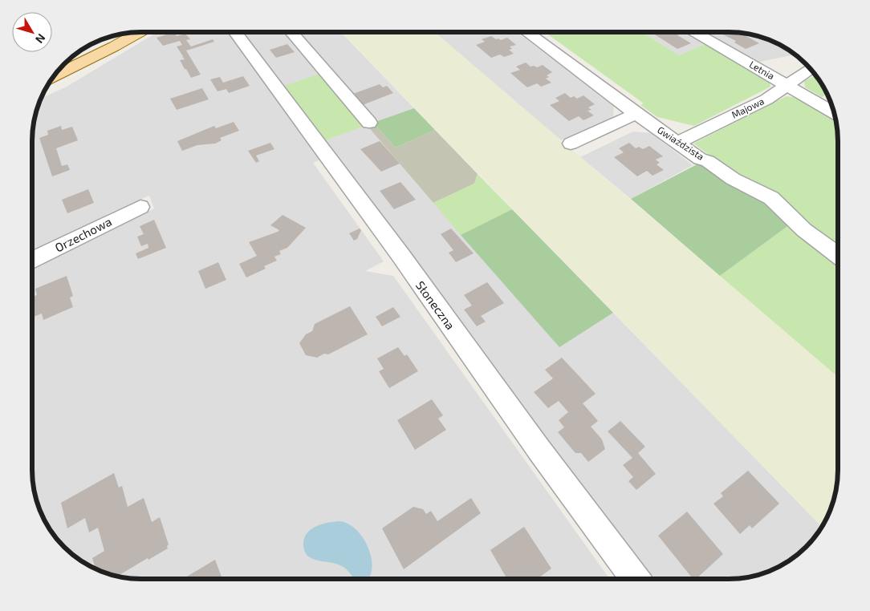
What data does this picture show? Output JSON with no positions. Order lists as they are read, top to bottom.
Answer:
{
  "streets": {
    "street": [
      "Letnia",
      "Majowa",
      "Gwiaździsta",
      "Orzechowa",
      "Słoneczna"
    ]
  },
  "crossings": [
    ["Letnia", "Majowa"],
    ["Majowa", "Gwiaździsta"]
  ],
  "north": "bottom right"
}
